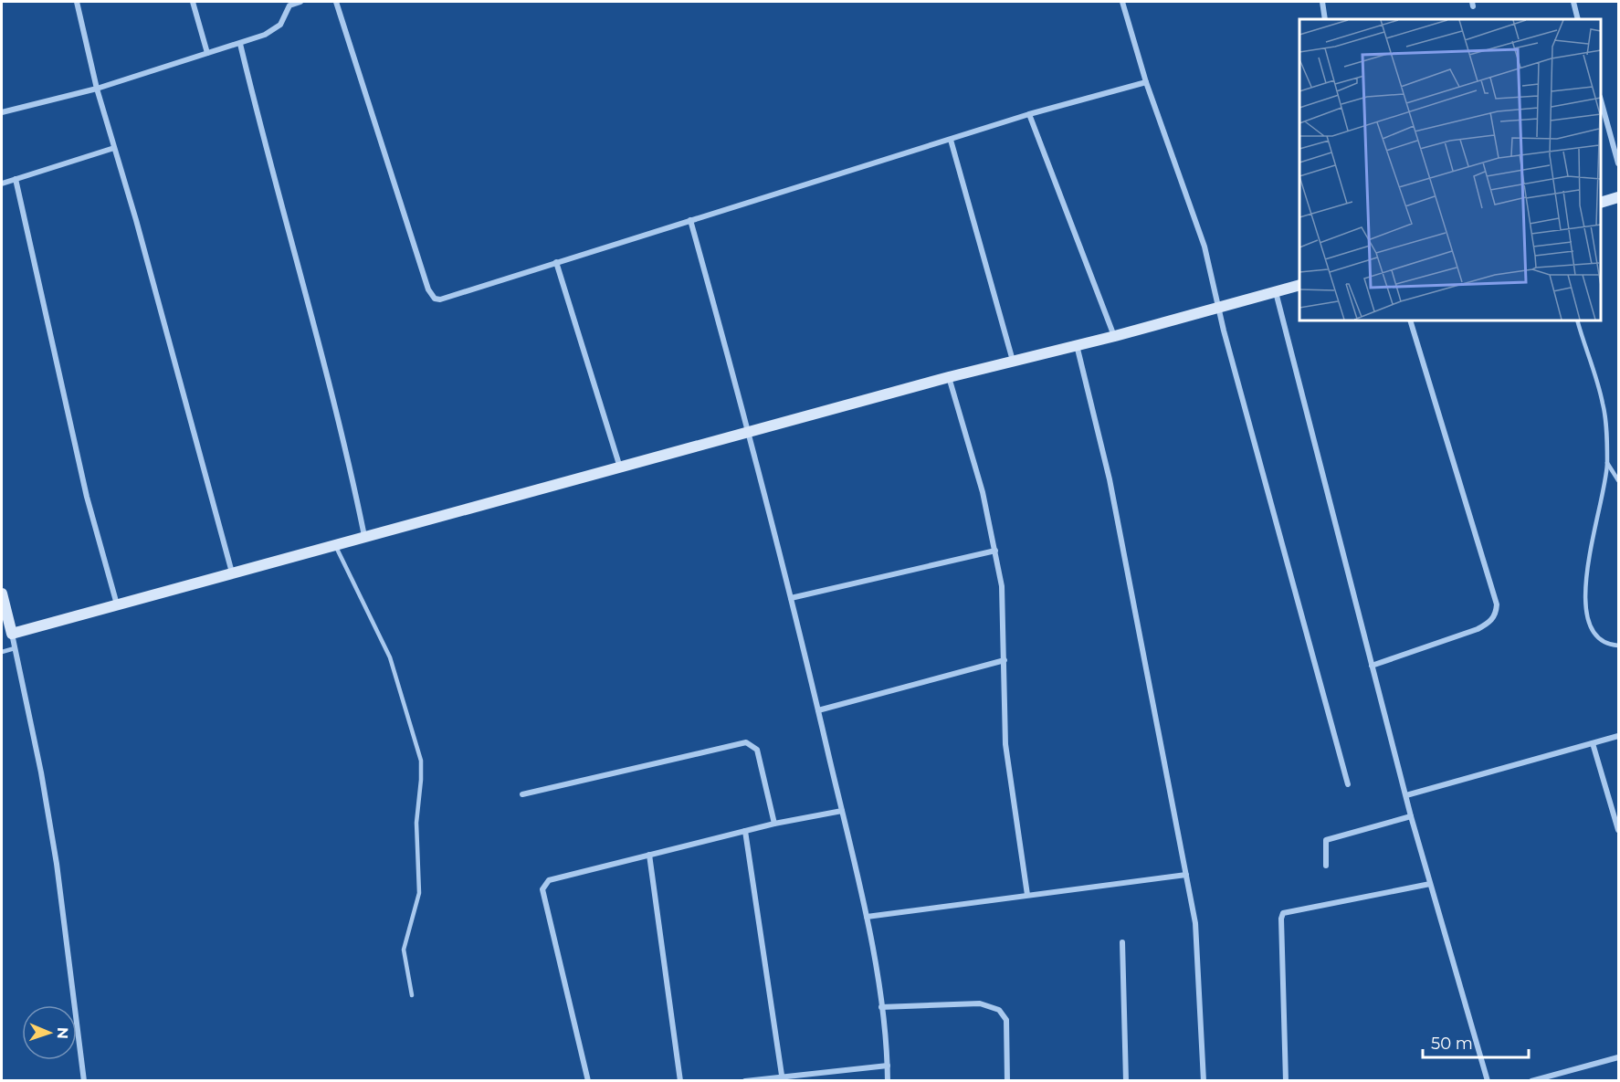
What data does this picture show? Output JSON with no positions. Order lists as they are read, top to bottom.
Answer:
{
  "scale_bar": "50 m",
  "north": "right"
}
